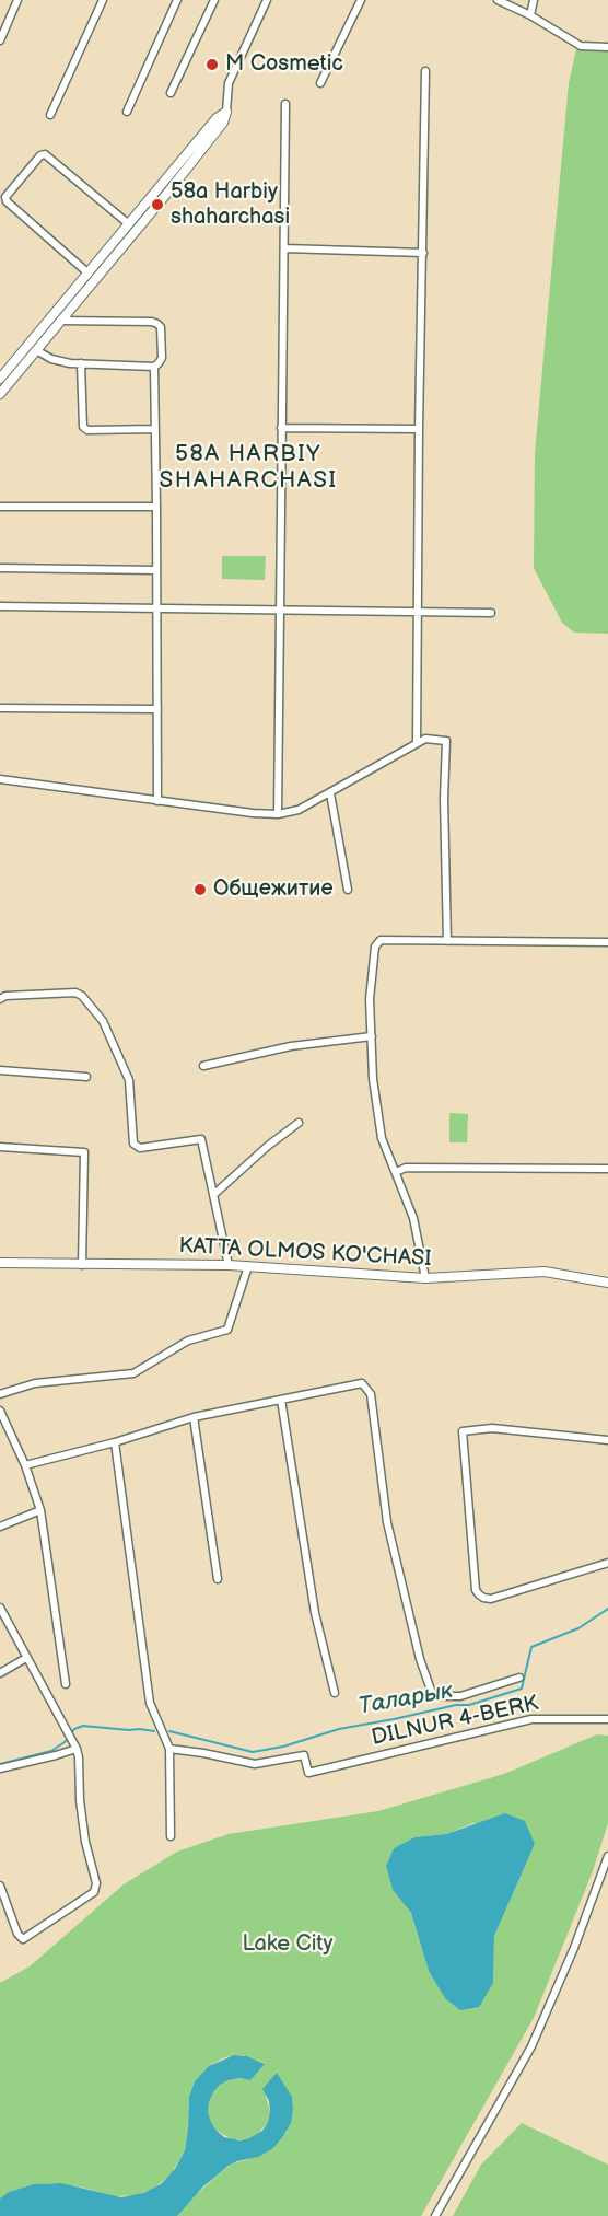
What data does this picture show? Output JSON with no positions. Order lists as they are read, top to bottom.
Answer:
{
  "streets": {
    "street": ["KATTA OLMOS KO'CHASI", "DILNUR 4-BERK"]
  },
  "districts": ["58A HARBIY SHAHARCHASI"],
  "water": ["Таларык"],
  "parks": ["Lake City"],
  "places": ["M Cosmetic", "58a Harbiy shaharchasi", "Общежитие"]
}
